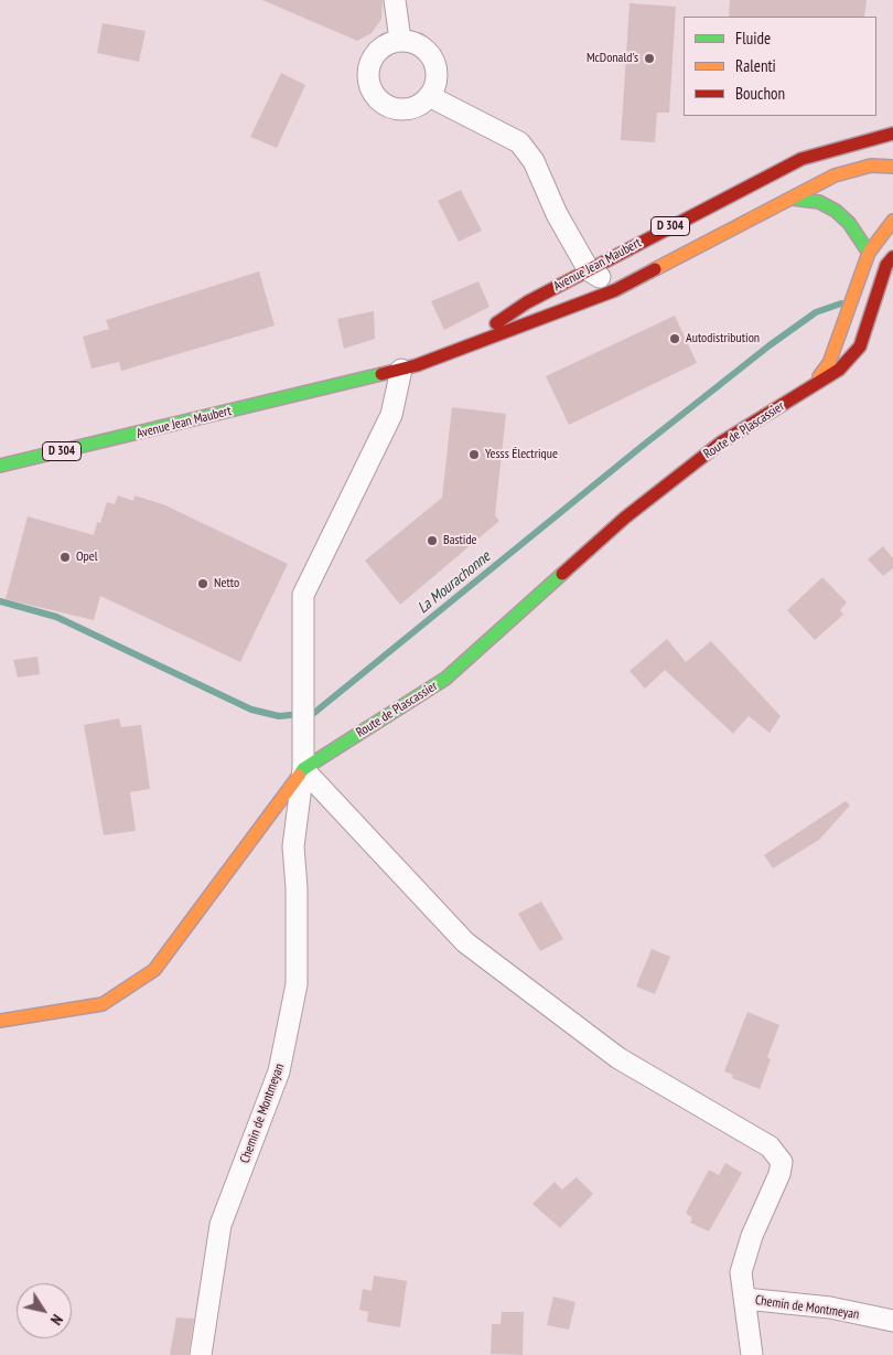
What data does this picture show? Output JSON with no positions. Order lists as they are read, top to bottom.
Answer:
{
  "streets": {
    "street": [
      "D 304",
      "Avenue Jean Maubert",
      "Route de Plascassier",
      "Chemin de Montmeyan"
    ]
  },
  "crossings": [
    ["Avenue Jean Maubert", "Chemin de Montmeyan"],
    ["Route de Plascassier", "Chemin de Montmeyan"]
  ],
  "water": ["La Mourachonne"],
  "places": [
    "McDonald's",
    "Autodistribution",
    "Yesss Électrique",
    "Bastide",
    "Opel",
    "Netto"
  ],
  "legend": ["Fluide", "Ralenti", "Bouchon"],
  "north": "bottom right"
}
